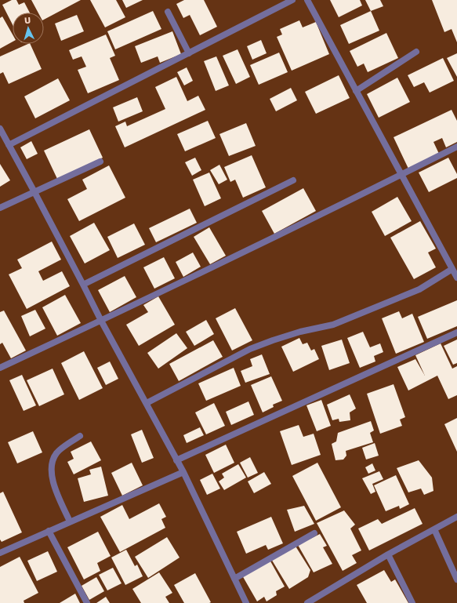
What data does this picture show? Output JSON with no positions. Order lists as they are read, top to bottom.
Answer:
{
  "north": "top"
}
